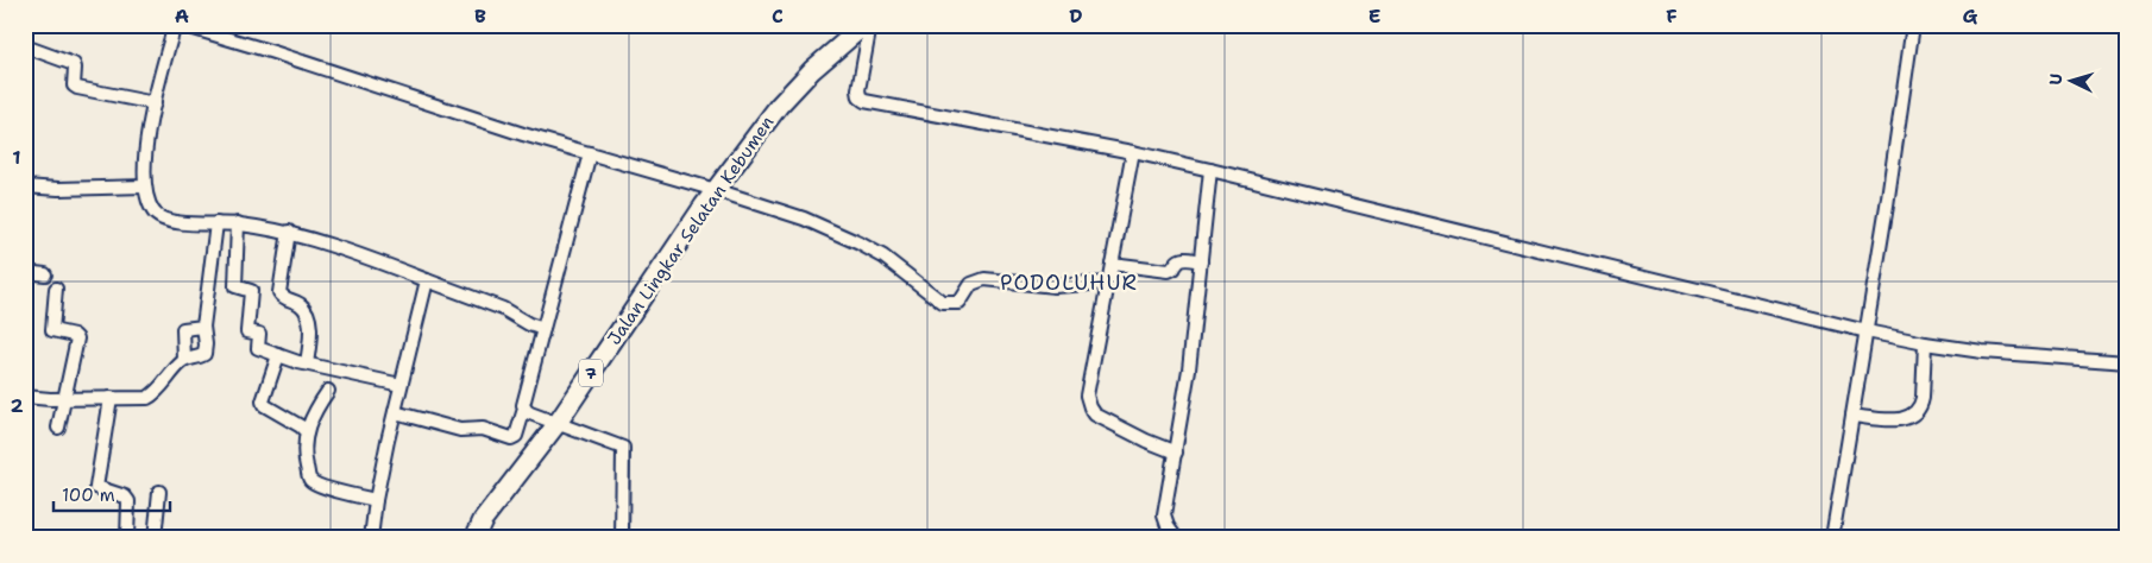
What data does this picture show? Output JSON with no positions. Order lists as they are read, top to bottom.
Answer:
{
  "streets": {
    "highway": ["Jalan Lingkar Selatan Kebumen", "7"]
  },
  "districts": ["PODOLUHUR"],
  "scale_bar": "100 m",
  "north": "left",
  "grid": {
    "columns": [
      "A",
      "B",
      "C",
      "D",
      "E",
      "F",
      "G"
    ],
    "rows": ["1", "2"]
  }
}
